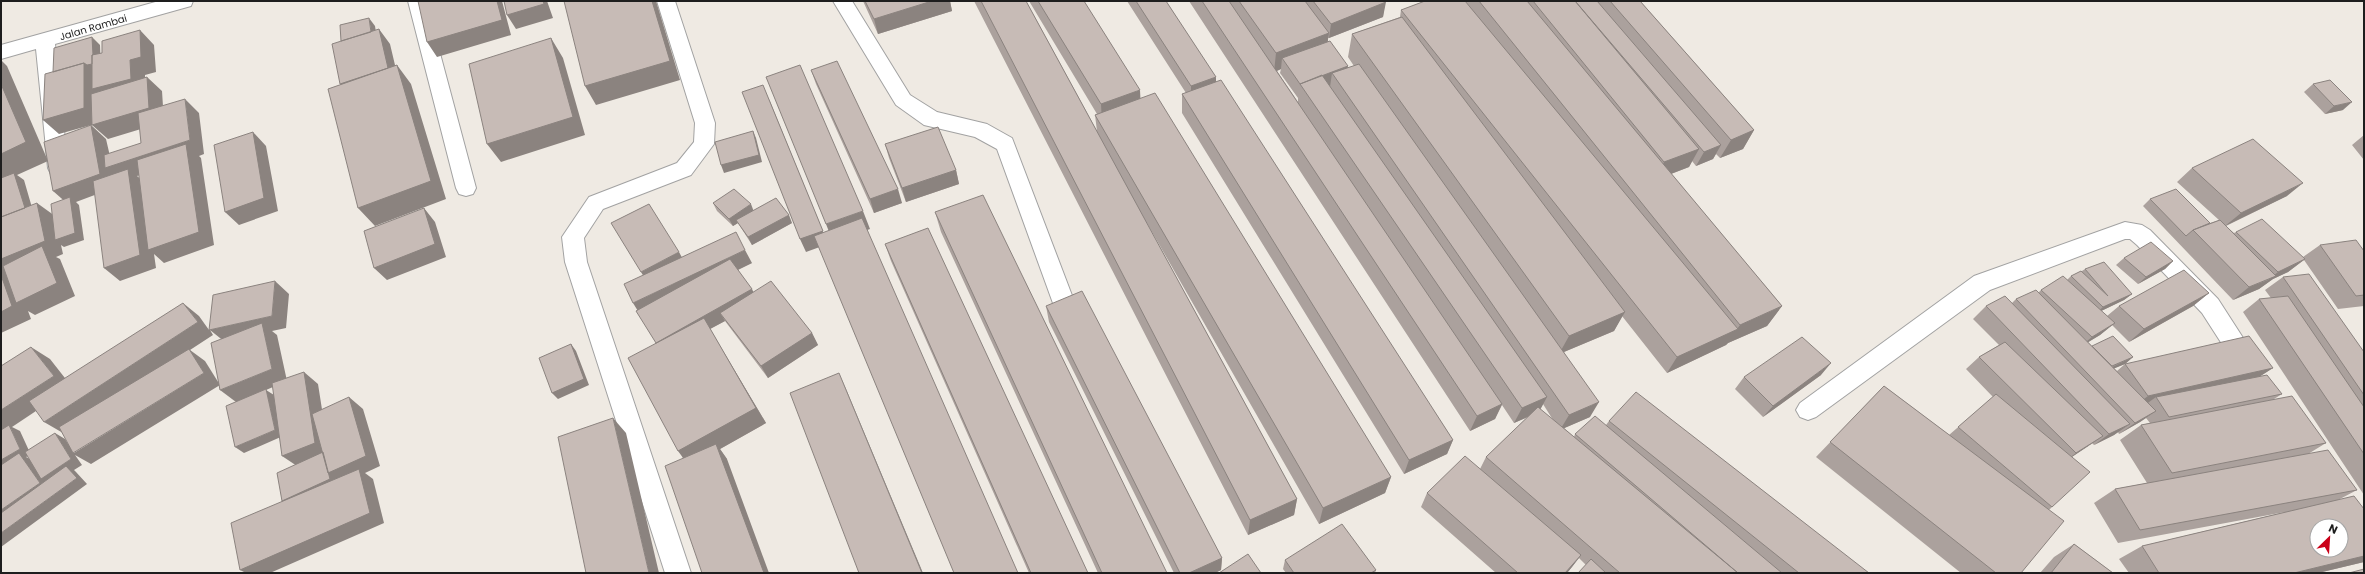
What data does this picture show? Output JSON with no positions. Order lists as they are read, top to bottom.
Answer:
{
  "streets": {
    "street": ["Jalan Rambai"]
  },
  "north": "top right"
}
